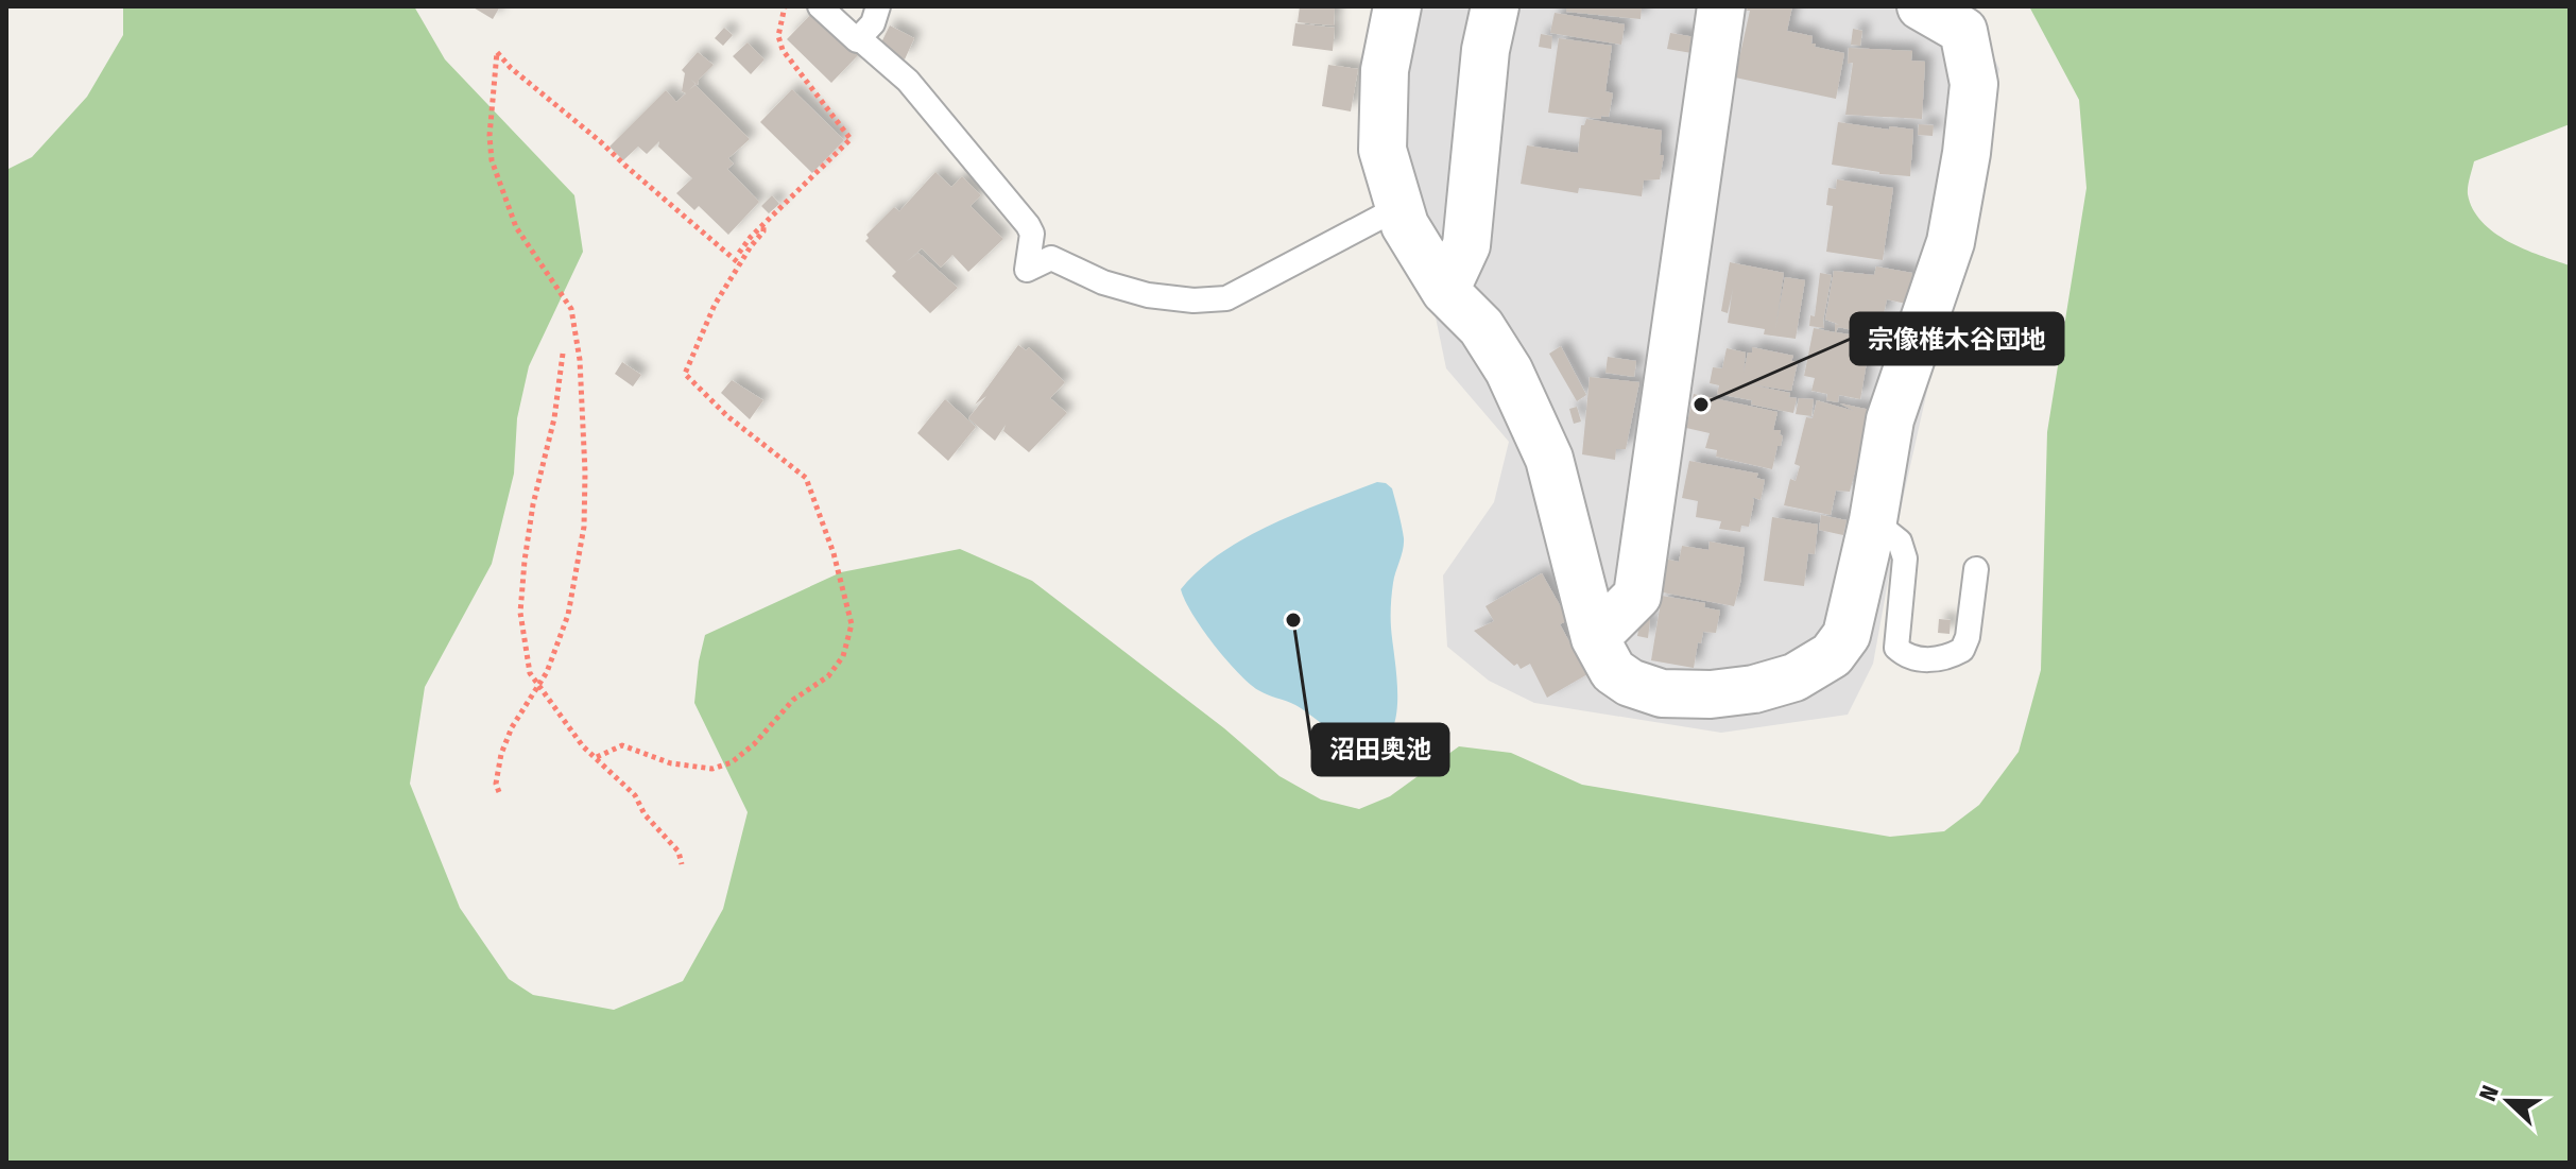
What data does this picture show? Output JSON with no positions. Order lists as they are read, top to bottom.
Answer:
{
  "places": ["宗像椎木谷団地", "沼田奥池"],
  "north": "left"
}
